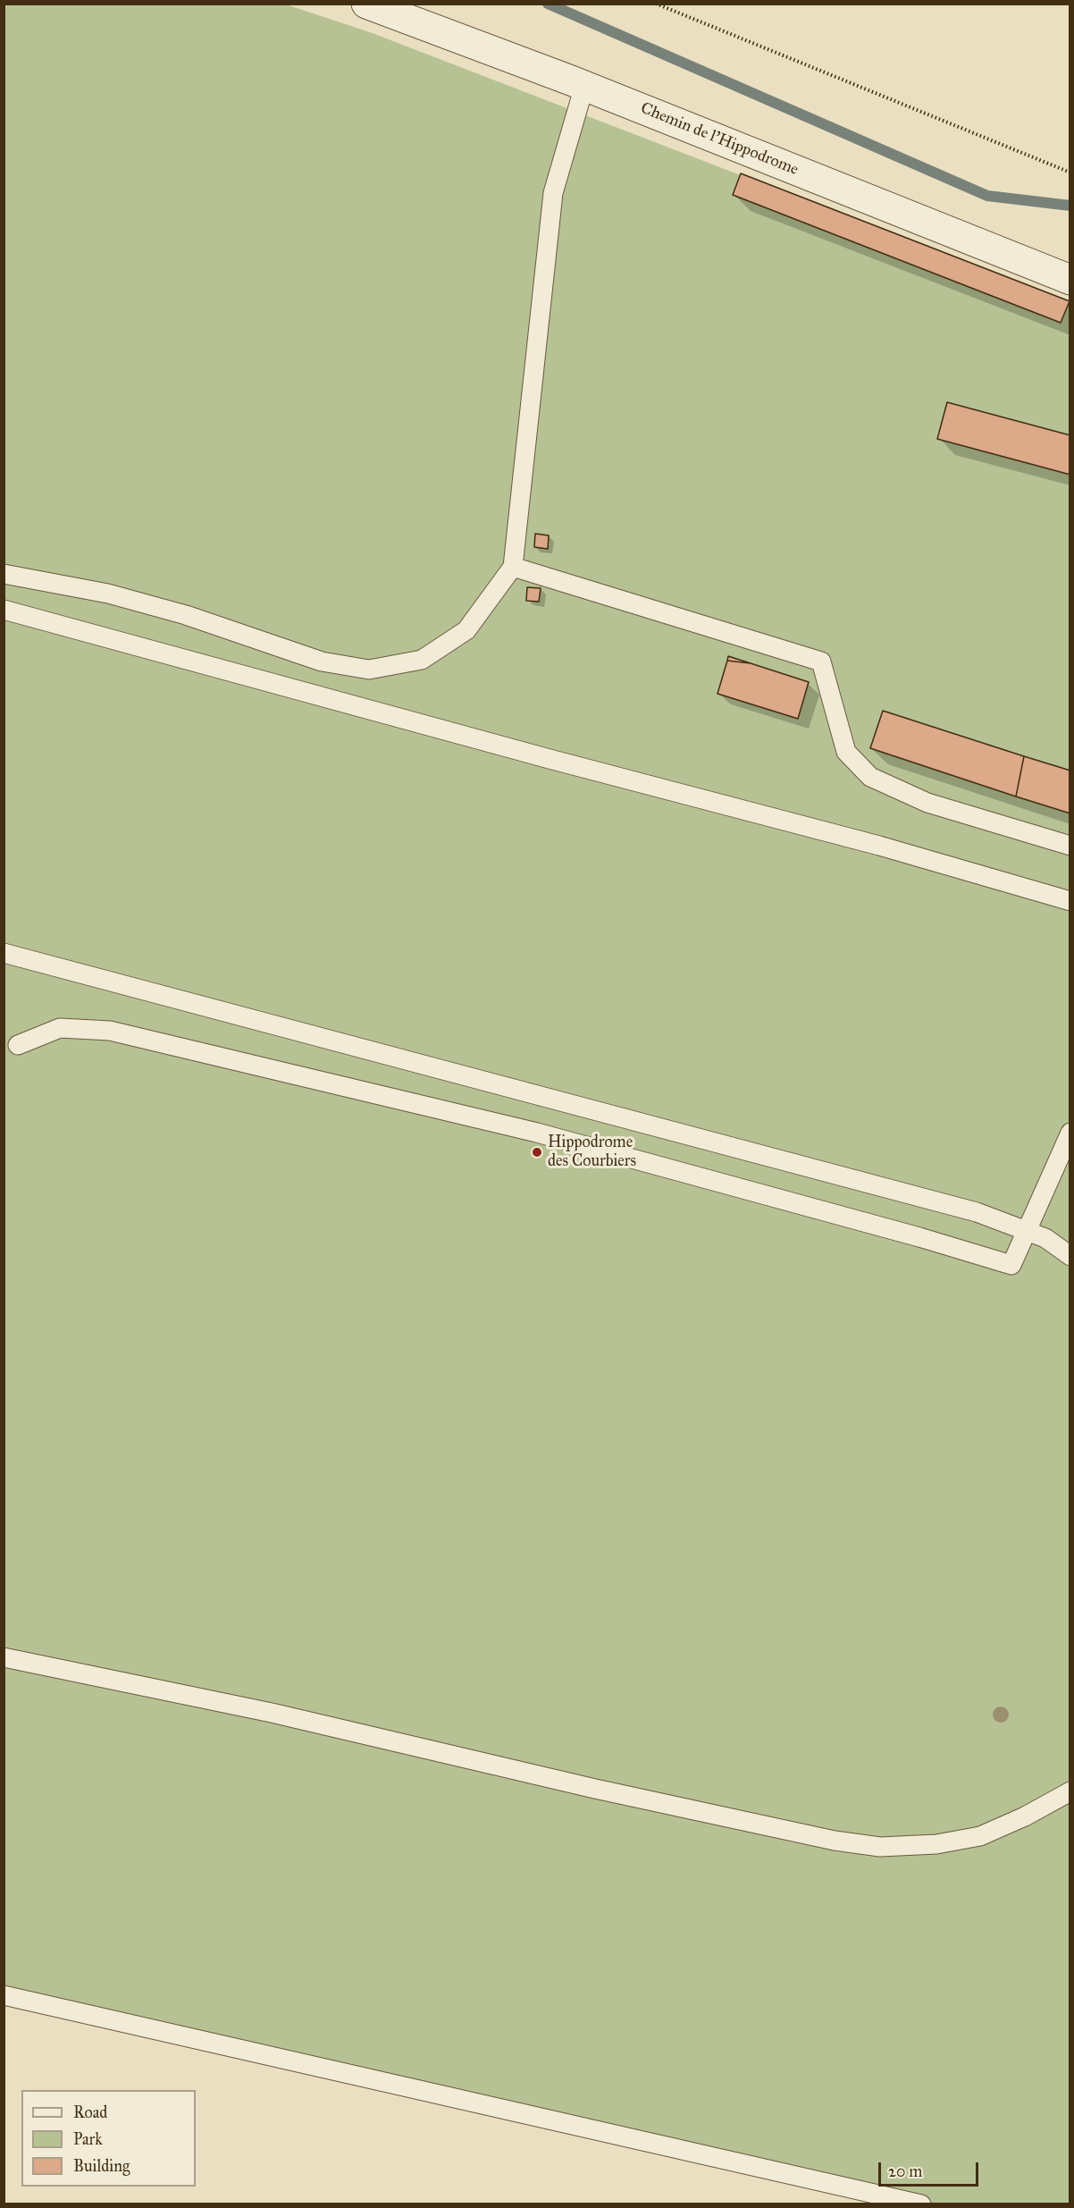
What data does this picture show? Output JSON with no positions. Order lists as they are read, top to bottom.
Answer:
{
  "streets": {
    "street": ["Chemin de l'Hippodrome"]
  },
  "places": ["Hippodrome des Courbiers"],
  "legend": ["Road", "Park", "Building"],
  "scale_bar": "20 m"
}
